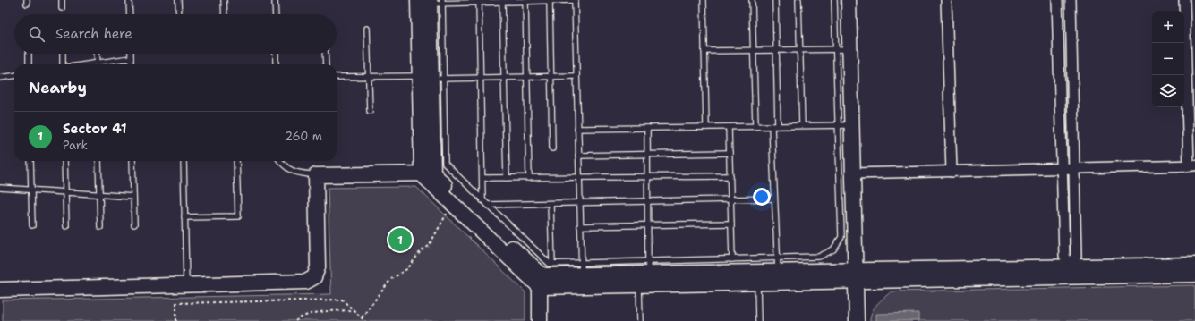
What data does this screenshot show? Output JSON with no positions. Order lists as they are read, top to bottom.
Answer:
{
  "page": {
    "map_buttons": ["+", "−"],
    "search": "Search here",
    "heading": "Nearby",
    "list": [
      {
        "mark": "1",
        "name": "Sector 41",
        "note": "Park",
        "value": "260 m"
      }
    ],
    "pins": "1"
  }
}
